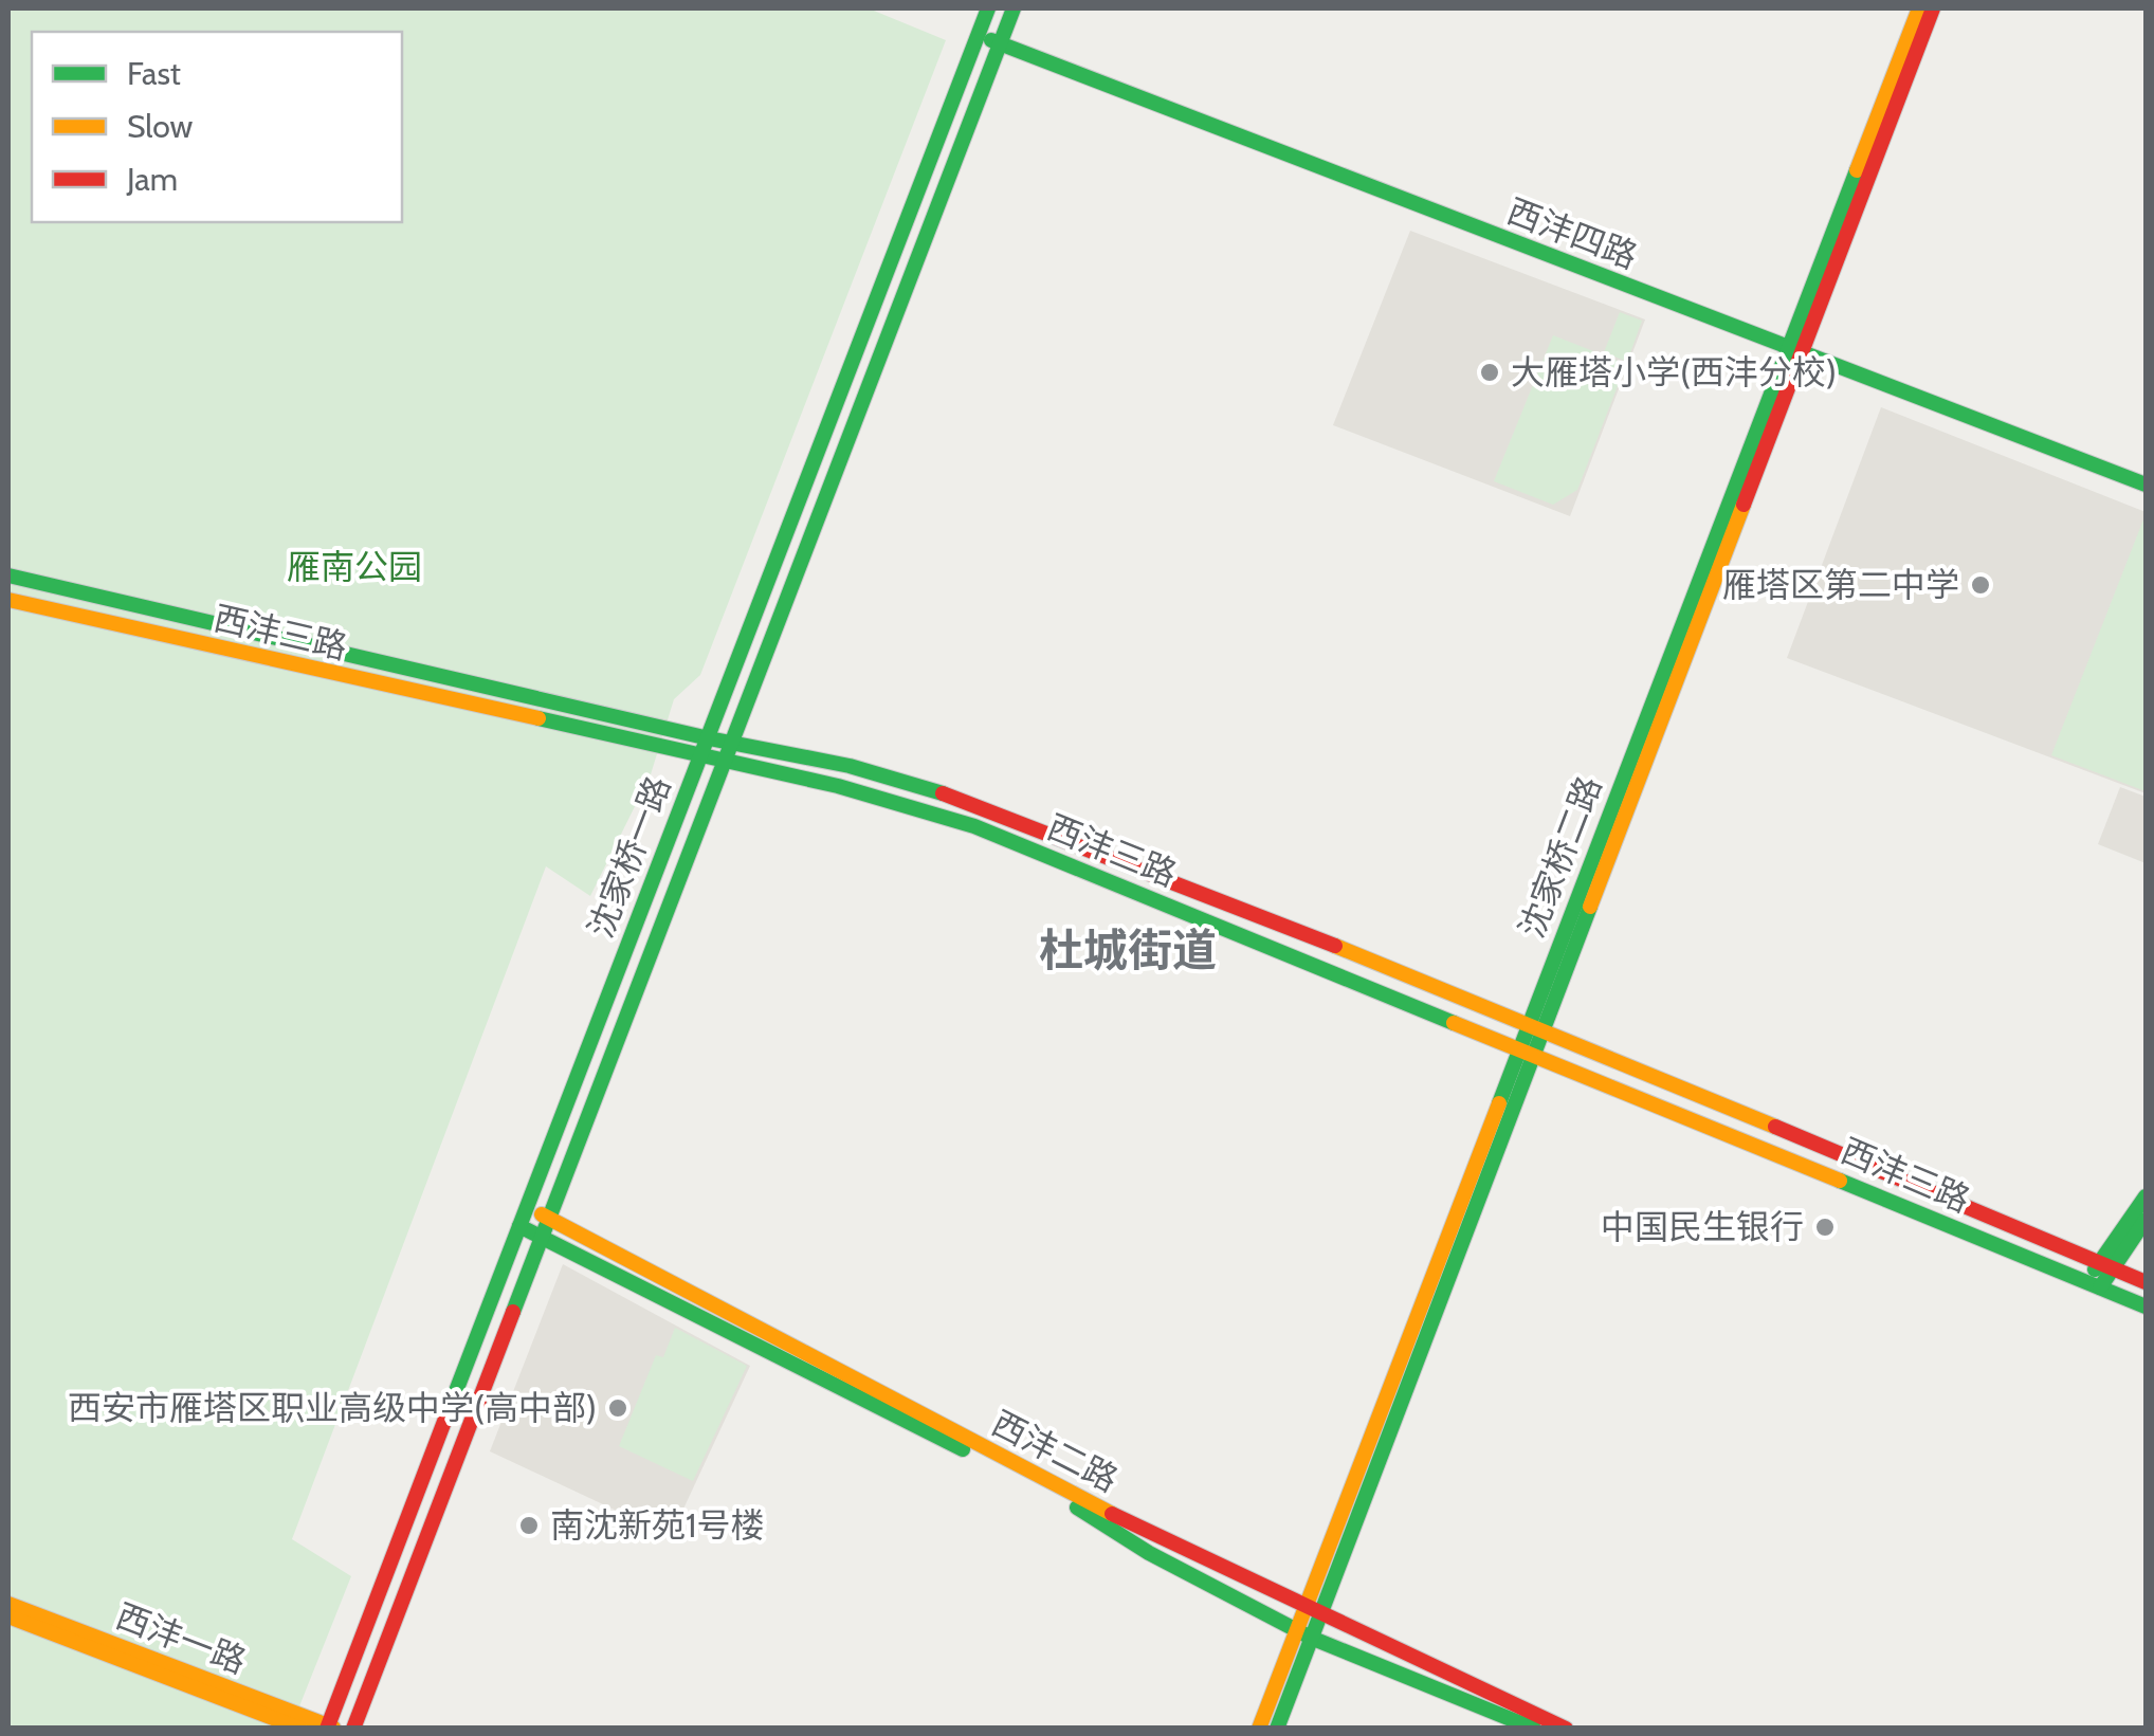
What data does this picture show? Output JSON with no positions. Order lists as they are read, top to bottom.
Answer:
{
  "streets": {
    "street": [
      "西沣四路",
      "西沣三路",
      "沈家桥一路",
      "沈家桥二路",
      "西沣二路",
      "西沣一路"
    ]
  },
  "crossings": [
    ["西沣四路", "沈家桥一路"],
    ["西沣四路", "沈家桥二路"],
    ["西沣三路", "沈家桥一路"],
    ["西沣三路", "沈家桥二路"],
    ["沈家桥一路", "西沣二路"],
    ["沈家桥一路", "西沣一路"],
    ["沈家桥二路", "西沣二路"]
  ],
  "districts": ["杜城街道"],
  "parks": ["雁南公园"],
  "places": [
    "大雁塔小学(西沣分校)",
    "雁塔区第二中学",
    "中国民生银行",
    "西安市雁塔区职业高级中学(高中部)",
    "南沈新苑1号楼"
  ],
  "legend": ["Fast", "Slow", "Jam"]
}
